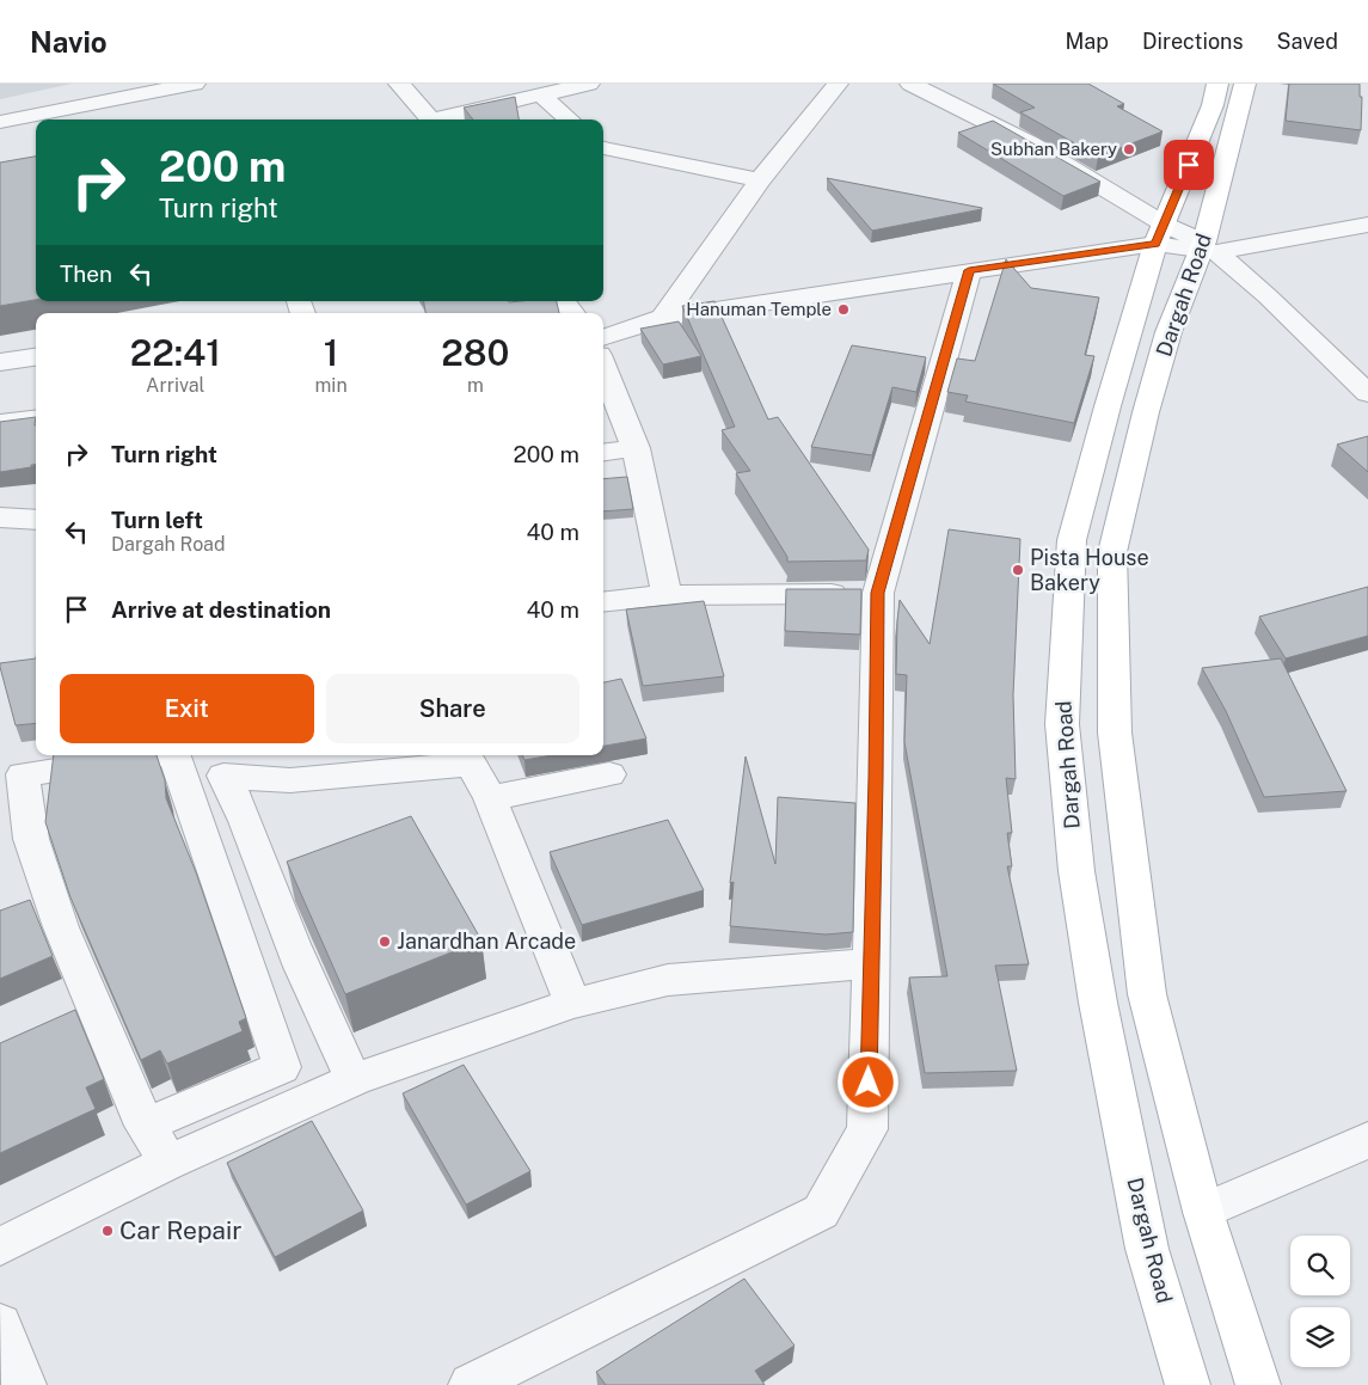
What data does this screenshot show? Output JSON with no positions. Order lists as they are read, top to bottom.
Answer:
{
  "streets": {
    "main road": ["Dargah Road"]
  },
  "places": [
    "Subhan Bakery",
    "Hanuman Temple",
    "Pista House Bakery",
    "Janardhan Arcade",
    "Car Repair"
  ],
  "page": {
    "header": "Navio",
    "nav": ["Map", "Directions", "Saved"],
    "turn": ["200 m", "Turn right"],
    "then": "Then",
    "eta": [
      "22:41",
      "Arrival",
      "1",
      "min",
      "280",
      "m"
    ],
    "list": [
      {
        "name": "Turn right",
        "value": "200 m"
      },
      {
        "name": "Turn left",
        "note": "Dargah Road",
        "value": "40 m"
      },
      {
        "name": "Arrive at destination",
        "value": "40 m"
      }
    ],
    "buttons": ["Exit", "Share"]
  }
}
